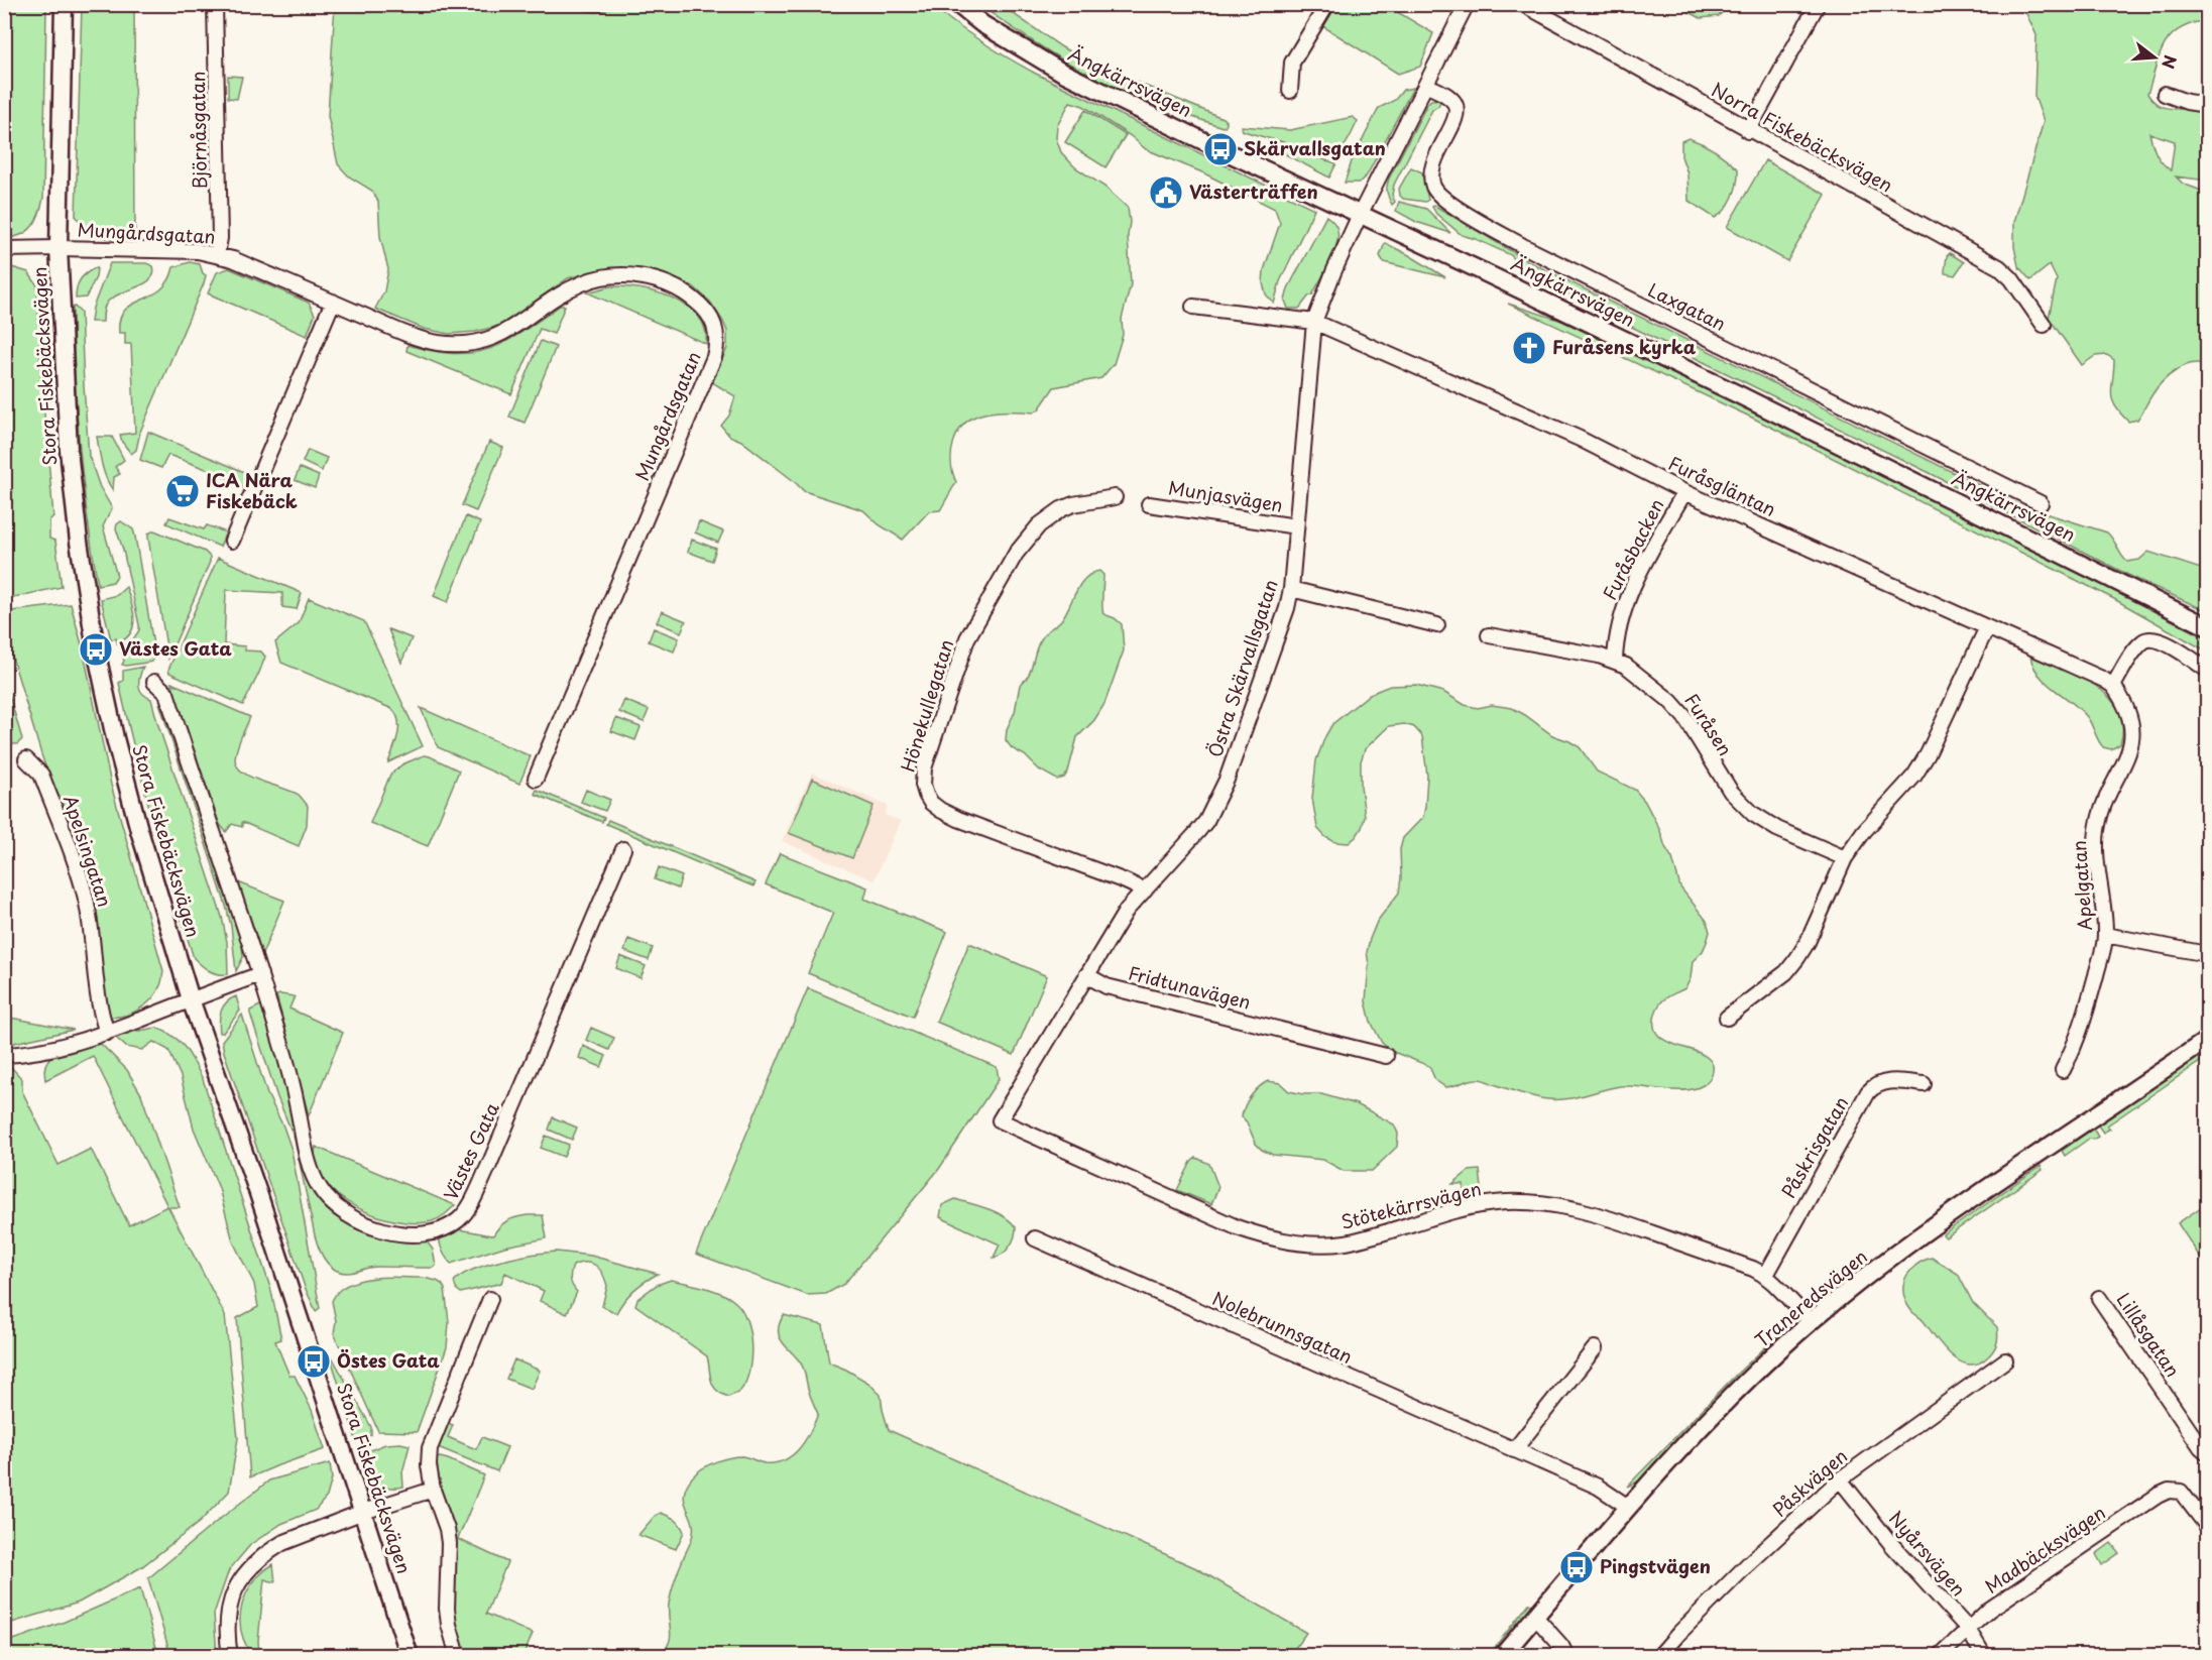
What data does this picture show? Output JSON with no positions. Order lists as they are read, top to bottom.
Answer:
{
  "streets": {
    "street": [
      "Ängkärrsvägen",
      "Björnåsgatan",
      "Norra Fiskebäcksvägen",
      "Mungårdsgatan",
      "Laxgatan",
      "Stora Fiskebäcksvägen",
      "Furåsgläntan",
      "Munjasvägen",
      "Furåsbacken",
      "Östra Skärvallsgatan",
      "Hönekullegatan",
      "Furåsen",
      "Apelsingatan",
      "Apelgatan",
      "Fridtunavägen",
      "Påskrisgatan",
      "Västes Gata",
      "Stötekärrsvägen",
      "Traneredsvägen",
      "Nolebrunnsgatan",
      "Lillåsgatan",
      "Påskvägen",
      "Madbäcksvägen",
      "Nyårsvägen"
    ]
  },
  "crossings": [
    ["Ängkärrsvägen", "Östra Skärvallsgatan"],
    ["Björnåsgatan", "Mungårdsgatan"],
    ["Mungårdsgatan", "Stora Fiskebäcksvägen"],
    ["Furåsgläntan", "Furåsbacken"],
    ["Furåsgläntan", "Östra Skärvallsgatan"],
    ["Furåsgläntan", "Apelgatan"],
    ["Munjasvägen", "Östra Skärvallsgatan"],
    ["Furåsbacken", "Furåsen"],
    ["Östra Skärvallsgatan", "Hönekullegatan"],
    ["Fridtunavägen", "Stötekärrsvägen"],
    ["Påskrisgatan", "Stötekärrsvägen"],
    ["Stötekärrsvägen", "Traneredsvägen"],
    ["Traneredsvägen", "Nolebrunnsgatan"],
    ["Påskvägen", "Nyårsvägen"],
    ["Madbäcksvägen", "Nyårsvägen"]
  ],
  "places": {
    "bus stop": [
      "Skärvallsgatan",
      "Västes Gata",
      "Östes Gata",
      "Pingstvägen"
    ],
    "public building": ["Västerträffen"],
    "church": ["Furåsens kyrka"],
    "supermarket": ["ICA Nära Fiskebäck"]
  },
  "north": "right"
}
